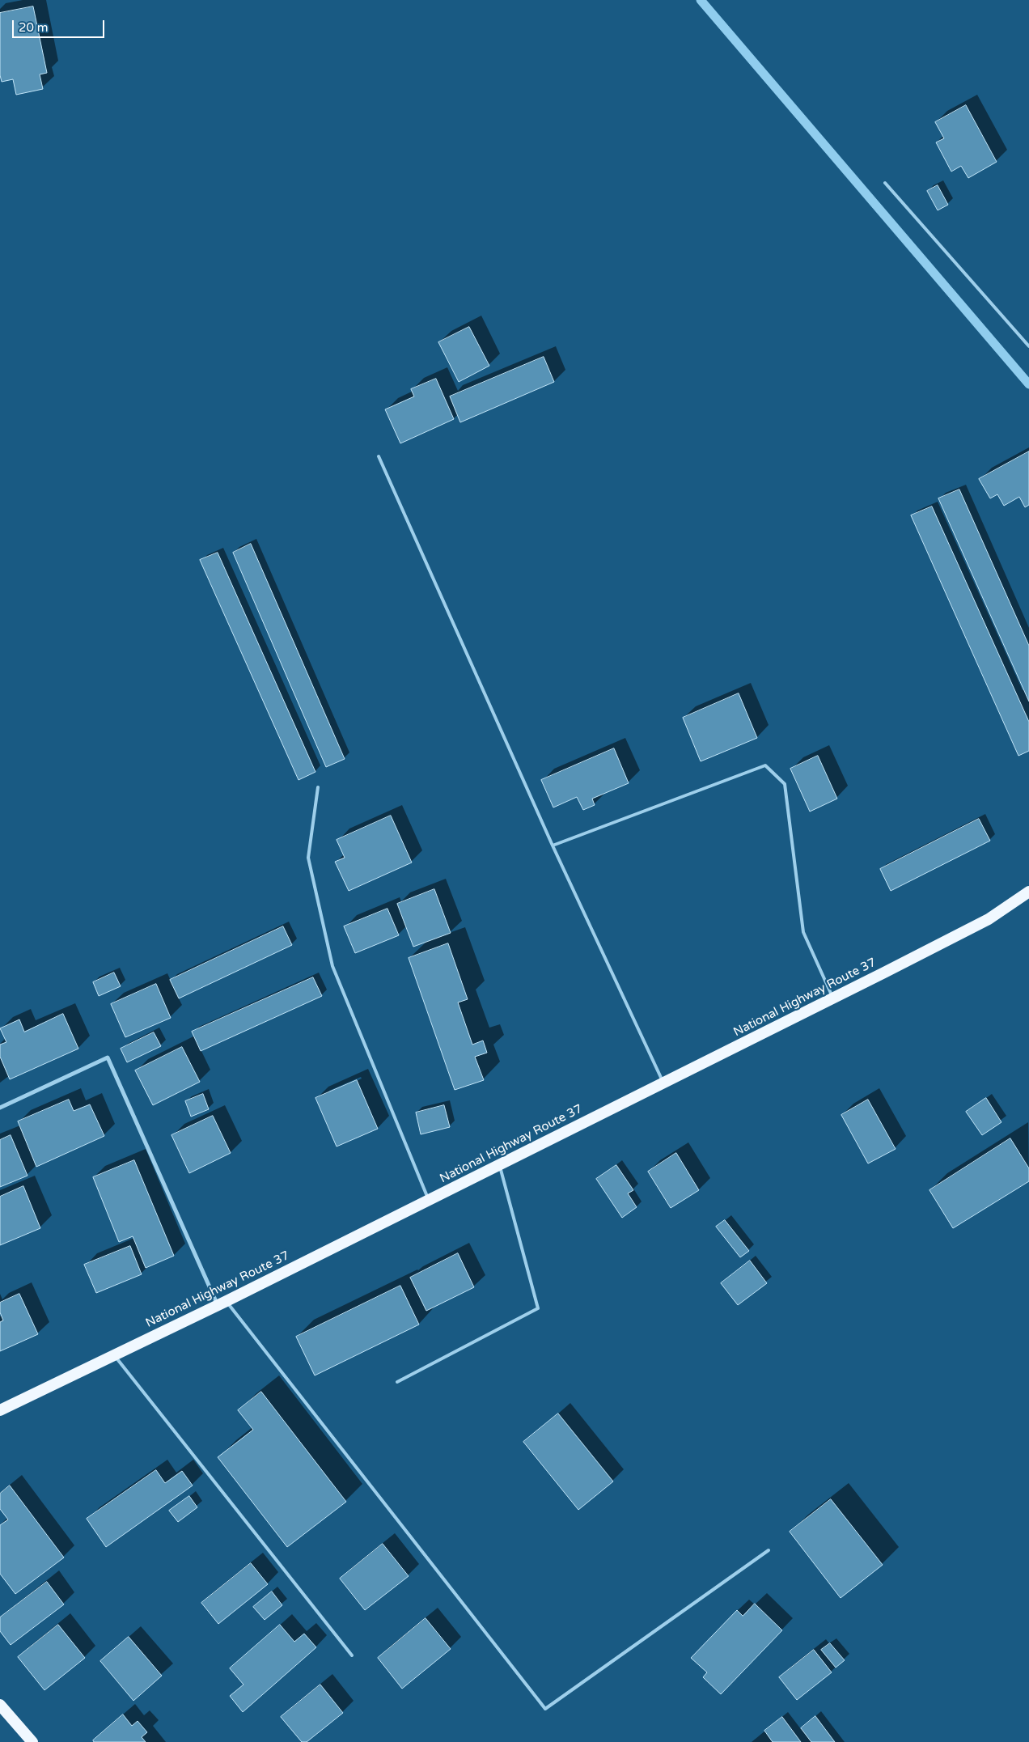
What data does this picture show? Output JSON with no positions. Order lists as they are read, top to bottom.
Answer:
{
  "streets": {
    "highway": ["National Highway Route 37"]
  },
  "scale_bar": "20 m"
}
